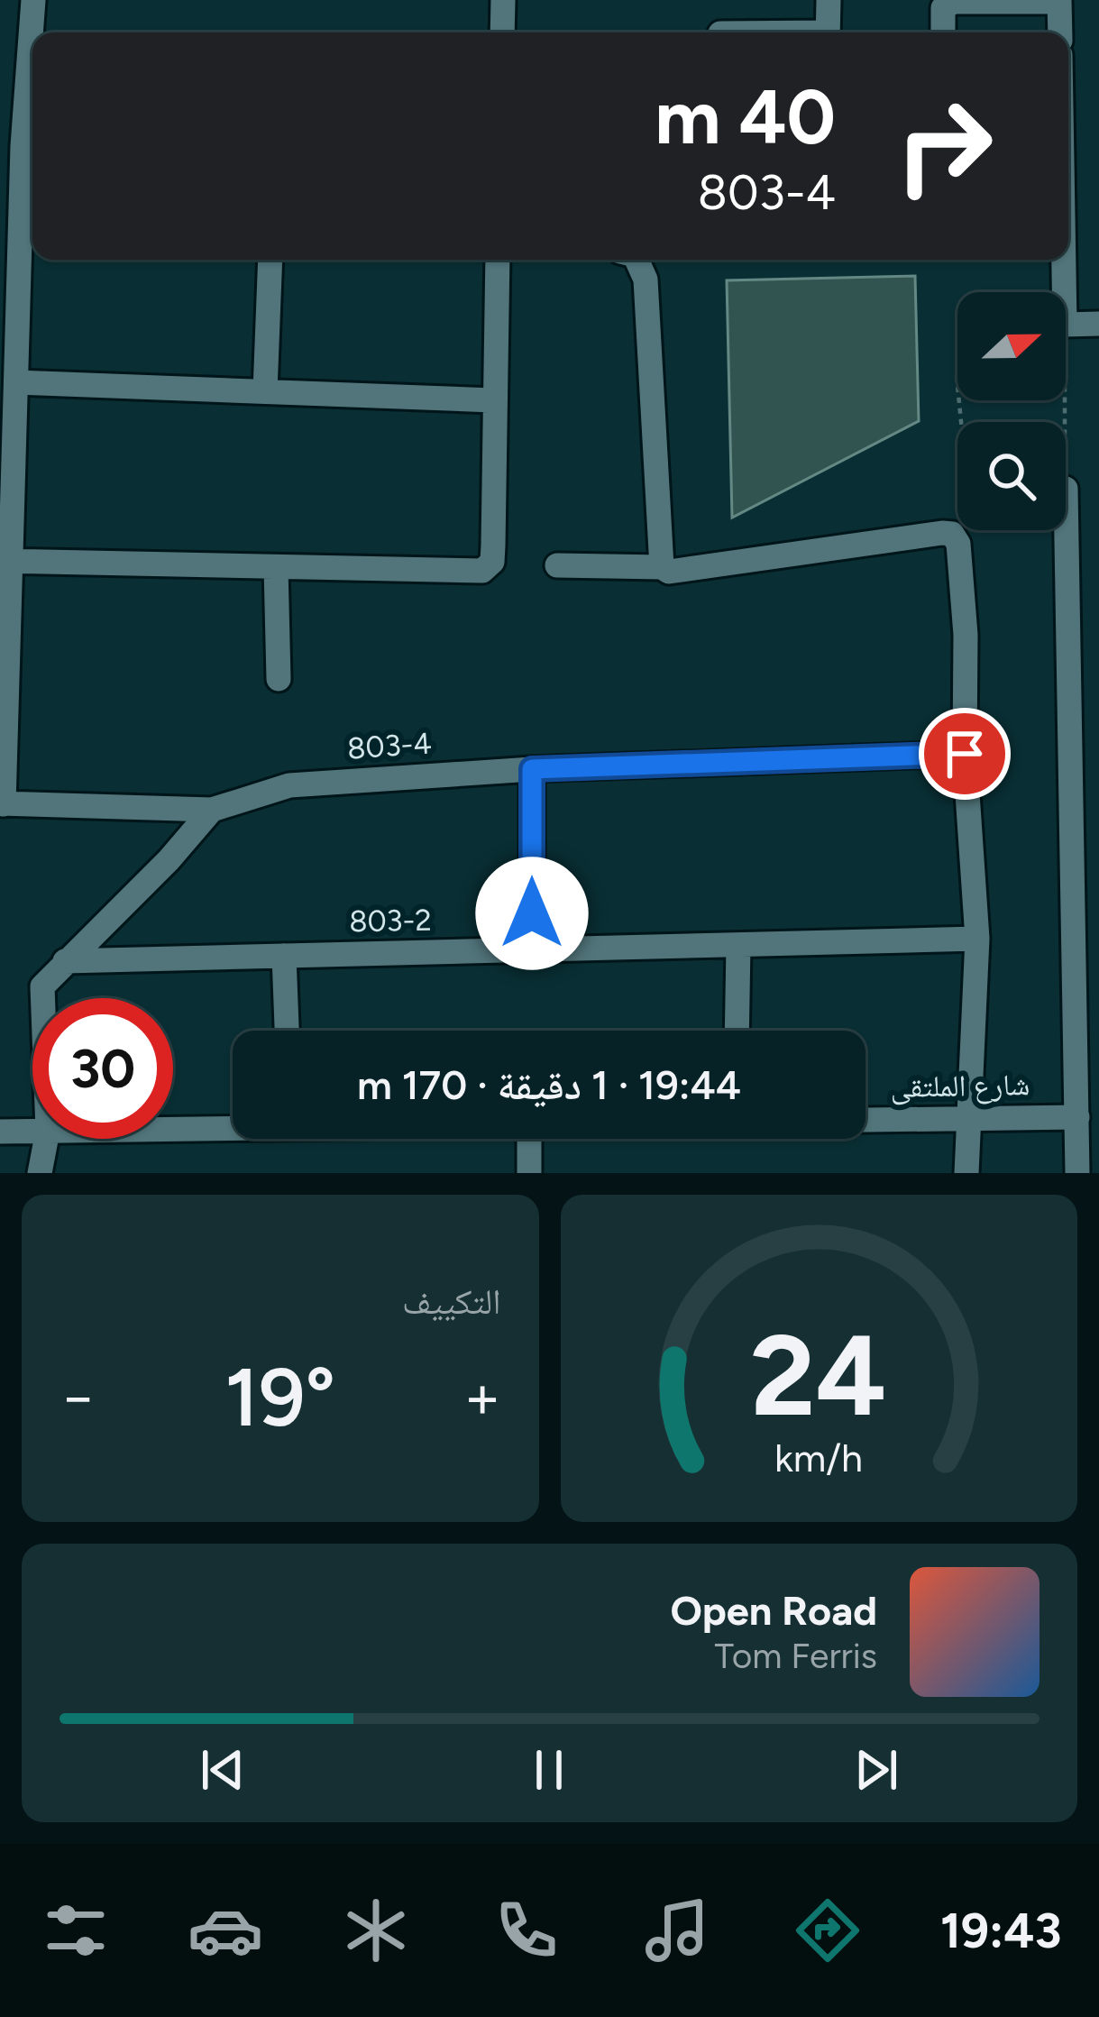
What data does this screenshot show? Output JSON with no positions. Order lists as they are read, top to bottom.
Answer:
{
  "streets": {
    "street": ["803-4", "803-2", "شارع الملتقى"]
  },
  "north": "right",
  "page": {
    "turn": ["40 m", "803-4"],
    "limit": "30",
    "trip": "19:44 · 1 دقيقة · 170 m",
    "tile": "التكييف",
    "heat": ["−", "19°", "+"],
    "song": ["Open Road", "Tom Ferris"],
    "tabs": "19:43",
    "gauge": ["24", "km/h"]
  }
}
